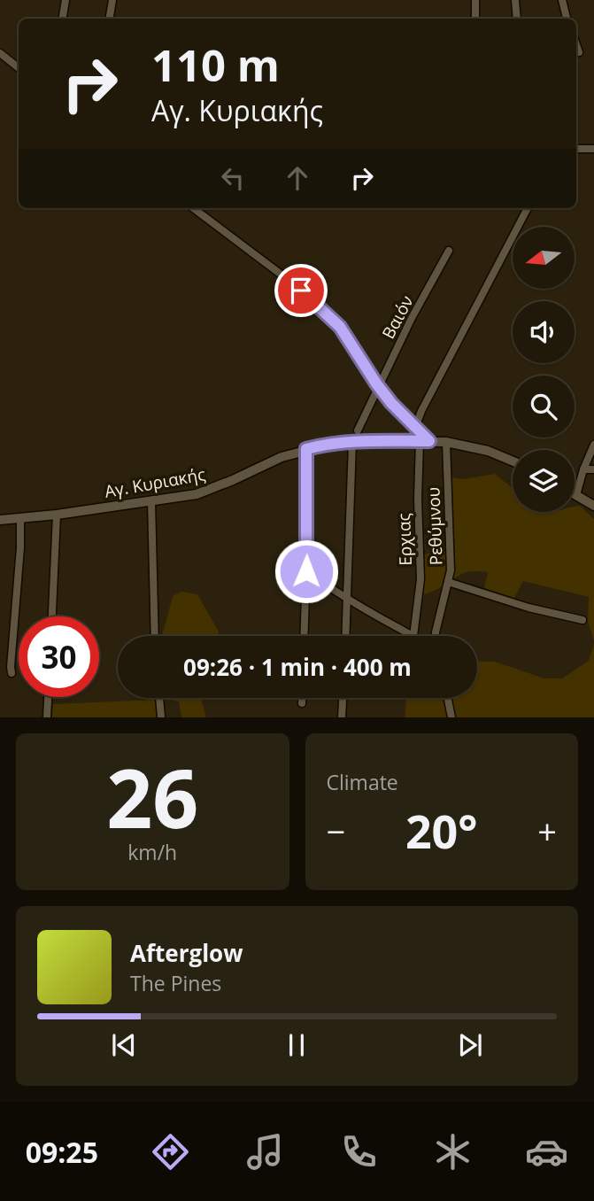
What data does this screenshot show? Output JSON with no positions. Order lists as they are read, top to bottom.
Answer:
{
  "streets": {
    "street": [
      "Βαιόν",
      "Αγ. Κυριακής",
      "Ρεθύμνου",
      "Ερχιας"
    ]
  },
  "crossings": [
    ["Αγ. Κυριακής", "Ρεθύμνου"],
    ["Αγ. Κυριακής", "Ερχιας"]
  ],
  "north": "left",
  "page": {
    "turn": ["110 m", "Αγ. Κυριακής"],
    "limit": "30",
    "trip": "09:26 · 1 min · 400 m",
    "tile": [
      ["26", "km/h"],
      "Climate"
    ],
    "heat": ["−", "20°", "+"],
    "song": ["Afterglow", "The Pines"],
    "tabs": "09:25"
  }
}
